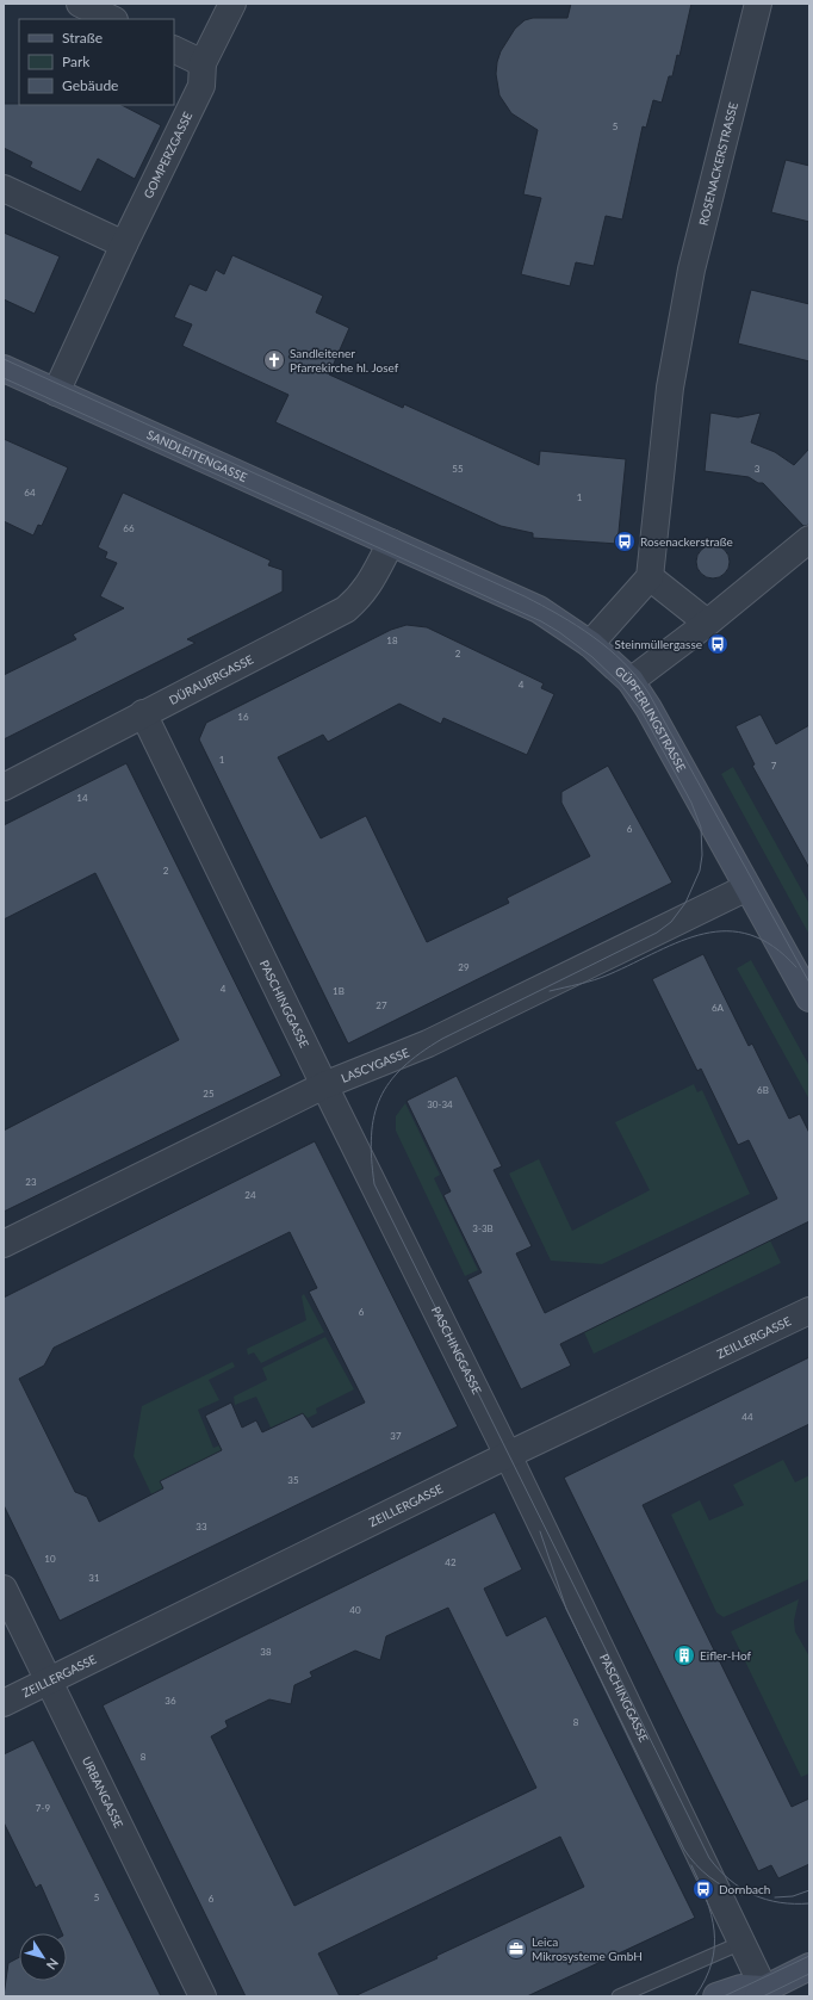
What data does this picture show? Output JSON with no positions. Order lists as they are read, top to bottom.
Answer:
{
  "streets": {
    "main road": ["SANDLEITENGASSE", "GÜPFERLINGSTRASSE"],
    "street": [
      "GOMPERZGASSE",
      "ROSENACKERSTRASSE",
      "DÜRAUERGASSE",
      "PASCHINGGASSE",
      "LASCYGASSE",
      "ZEILLERGASSE",
      "URBANGASSE"
    ]
  },
  "crossings": [
    ["GOMPERZGASSE", "SANDLEITENGASSE"],
    ["SANDLEITENGASSE", "DÜRAUERGASSE"],
    ["SANDLEITENGASSE", "GÜPFERLINGSTRASSE"],
    ["DÜRAUERGASSE", "GÜPFERLINGSTRASSE"],
    ["DÜRAUERGASSE", "PASCHINGGASSE"],
    ["GÜPFERLINGSTRASSE", "LASCYGASSE"],
    ["PASCHINGGASSE", "LASCYGASSE"],
    ["PASCHINGGASSE", "ZEILLERGASSE"],
    ["ZEILLERGASSE", "URBANGASSE"]
  ],
  "places": {
    "church": ["Sandleitener Pfarrekirche hl. Josef"],
    "bus stop": ["Rosenackerstraße", "Steinmüllergasse", "Dornbach"],
    "building": ["Eifler-Hof"],
    "office": ["Leica Mikrosysteme GmbH"]
  },
  "house_numbers": [
    "5",
    "55",
    "3",
    "64",
    "1",
    "66",
    "18",
    "2",
    "4",
    "16",
    "1",
    "7",
    "14",
    "6",
    "2",
    "29",
    "4",
    "1B",
    "27",
    "6A",
    "6B",
    "25",
    "30-34",
    "23",
    "24",
    "3-3B",
    "6",
    "44",
    "37",
    "35",
    "33",
    "10",
    "42",
    "31",
    "40",
    "38",
    "36",
    "8",
    "8",
    "7-9",
    "5",
    "6"
  ],
  "legend": ["Straße", "Park", "Gebäude"],
  "north": "bottom right"
}
